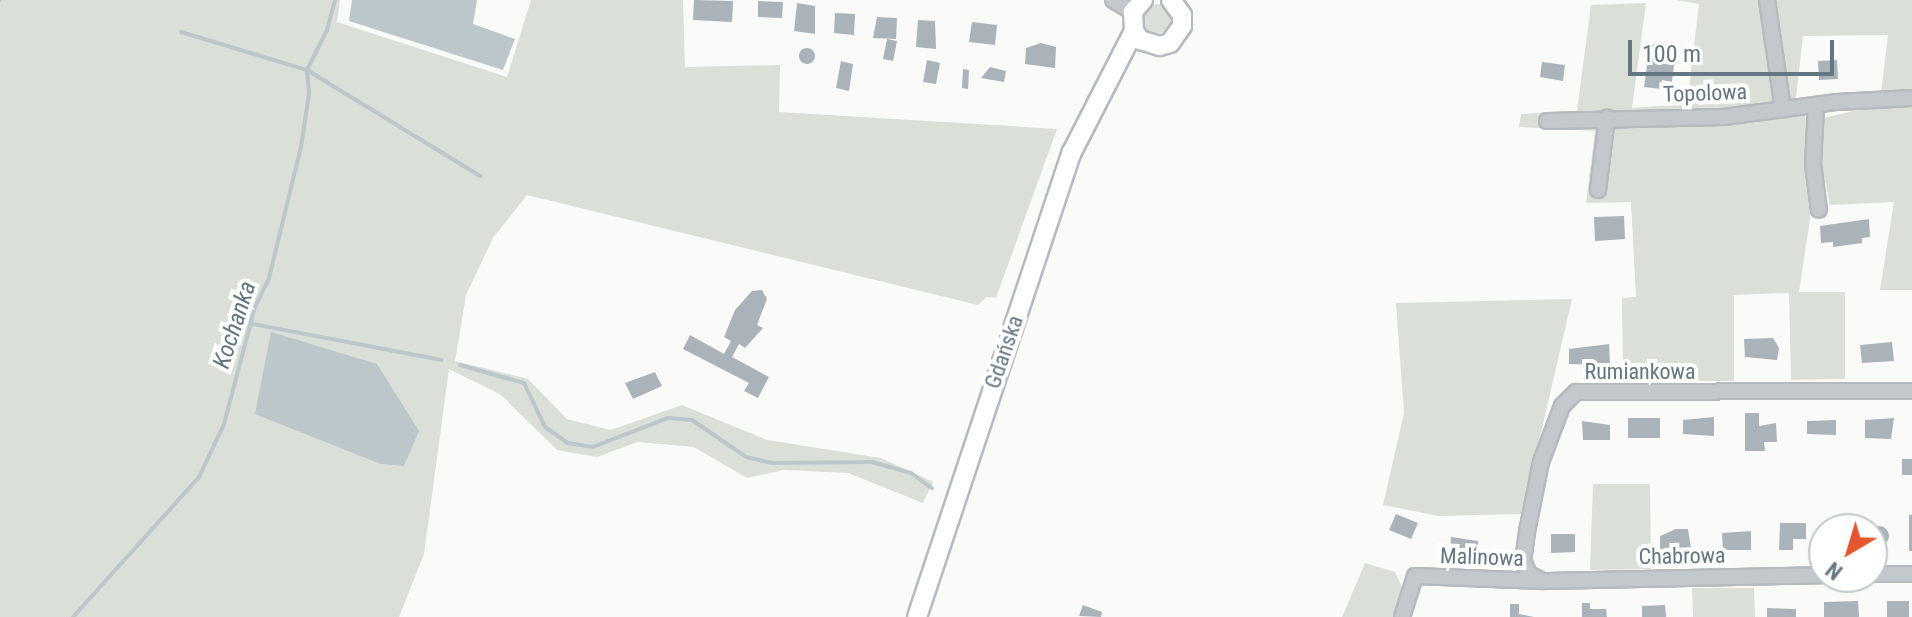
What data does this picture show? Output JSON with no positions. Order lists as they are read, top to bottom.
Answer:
{
  "streets": {
    "main road": ["Gdańska"],
    "street": [
      "Topolowa",
      "Rumiankowa",
      "Chabrowa",
      "Malinowa"
    ]
  },
  "crossings": [
    ["Rumiankowa", "Chabrowa"],
    ["Rumiankowa", "Malinowa"],
    ["Chabrowa", "Malinowa"]
  ],
  "water": ["Kochanka"],
  "scale_bar": "100 m",
  "north": "bottom left"
}
